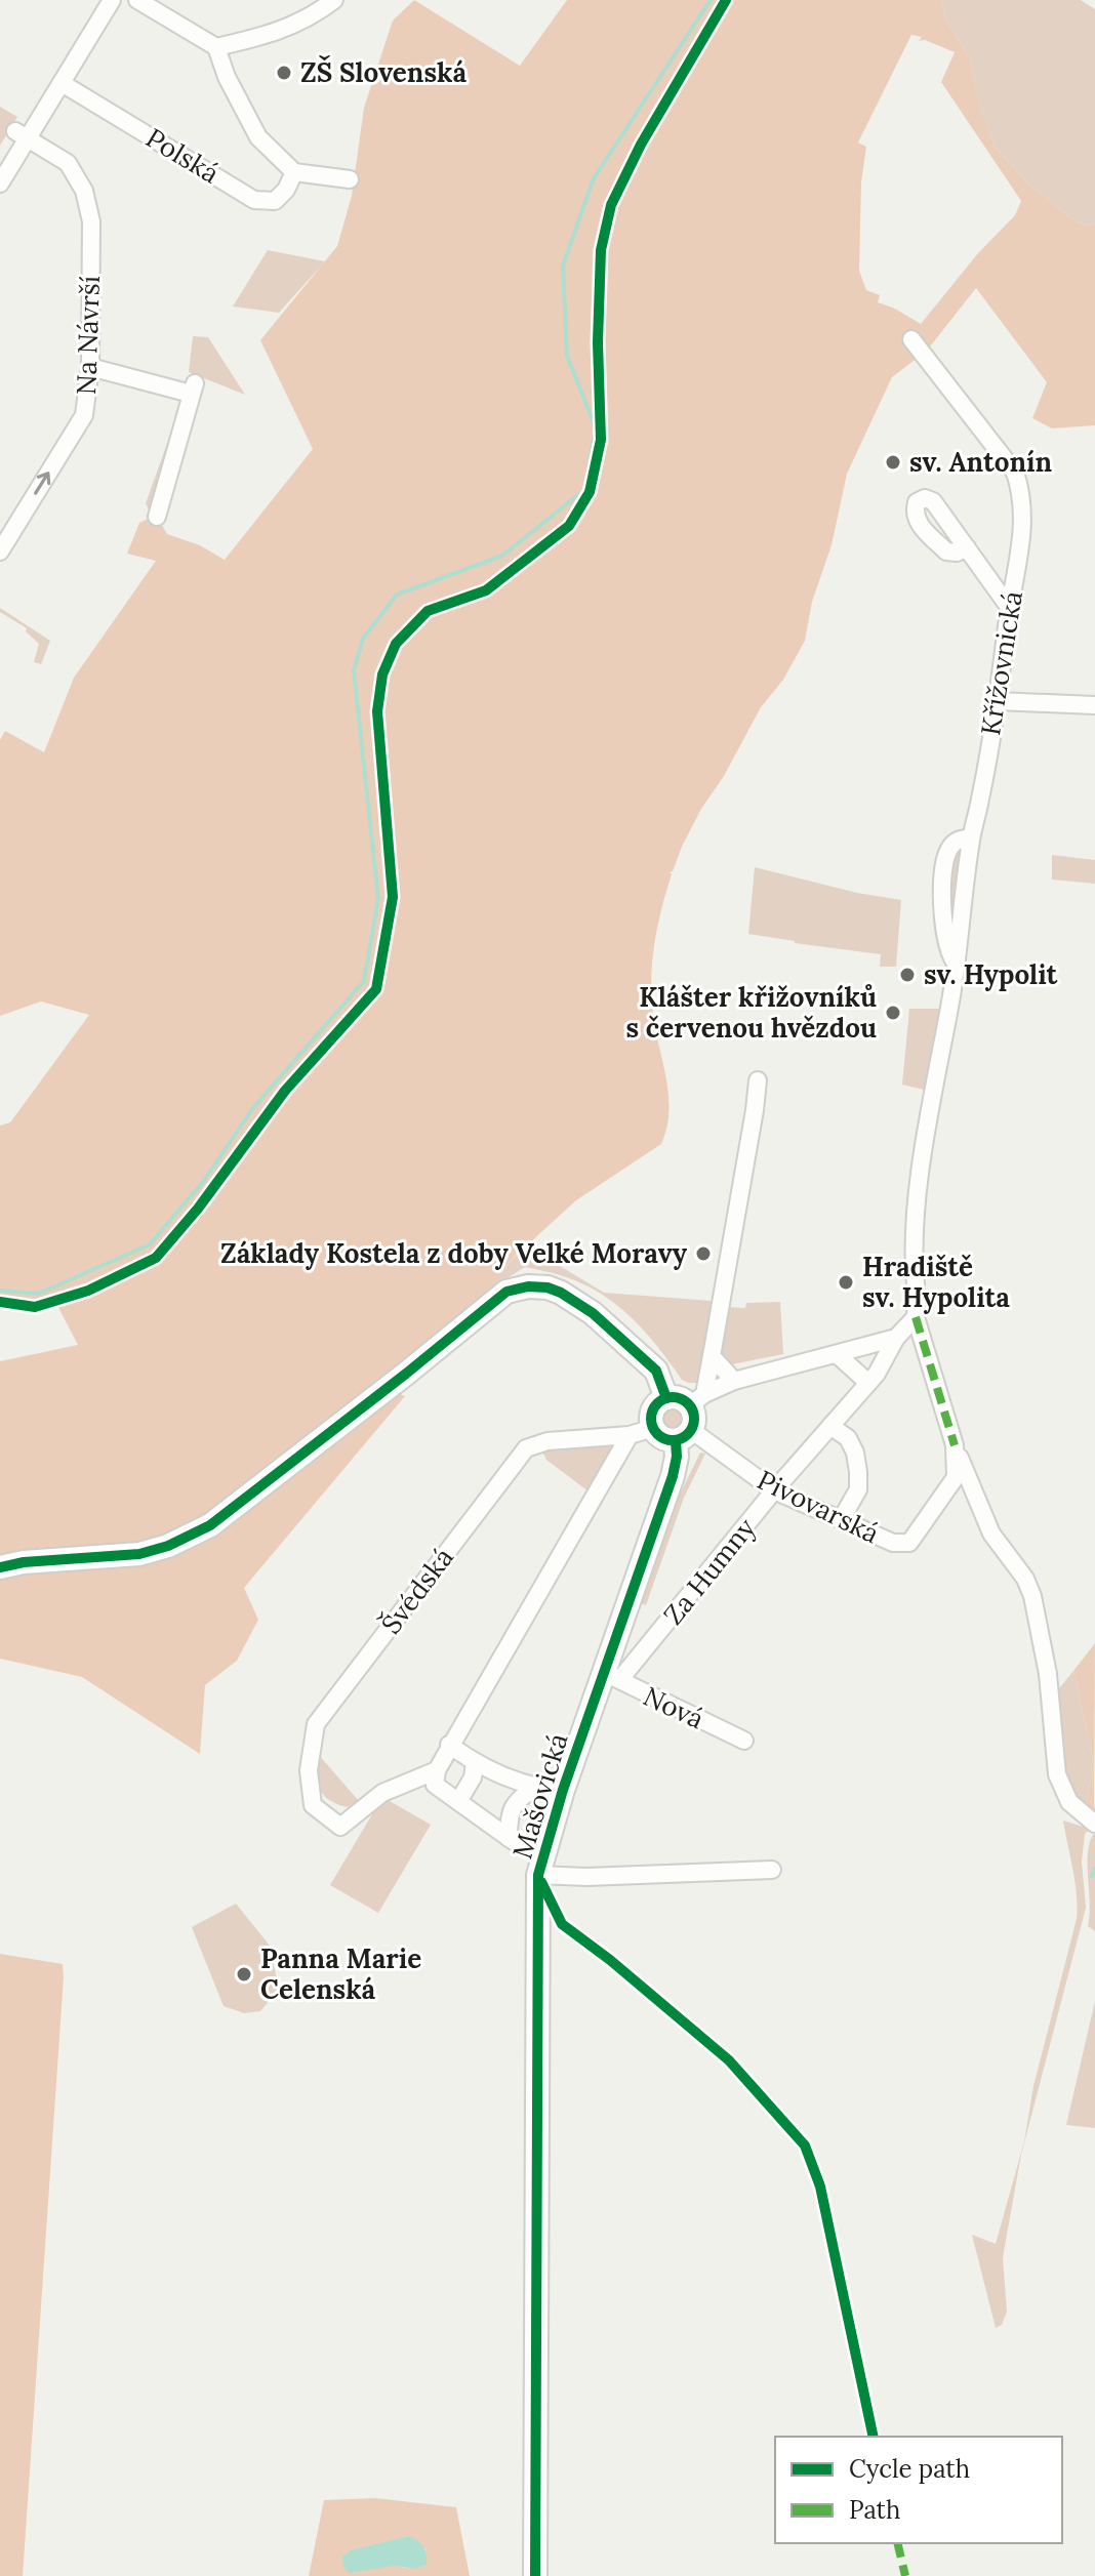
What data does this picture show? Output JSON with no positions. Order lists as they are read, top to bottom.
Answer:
{
  "streets": {
    "street": [
      "Polská",
      "Na Návrší",
      "Křížovnická",
      "Pivovarská",
      "Za Humny",
      "Švédská",
      "Nová",
      "Mašovická"
    ]
  },
  "crossings": [
    ["Křížovnická", "Pivovarská"],
    ["Pivovarská", "Za Humny"],
    ["Pivovarská", "Mašovická"],
    ["Za Humny", "Nová"],
    ["Za Humny", "Mašovická"],
    ["Nová", "Mašovická"]
  ],
  "one_way": ["Na Návrší"],
  "places": [
    "ZŠ Slovenská",
    "sv. Antonín",
    "sv. Hypolit",
    "Klášter křižovníků s červenou hvězdou",
    "Základy Kostela z doby Velké Moravy",
    "Hradiště sv. Hypolita",
    "Panna Marie Celenská"
  ],
  "legend": ["Cycle path", "Path"]
}
